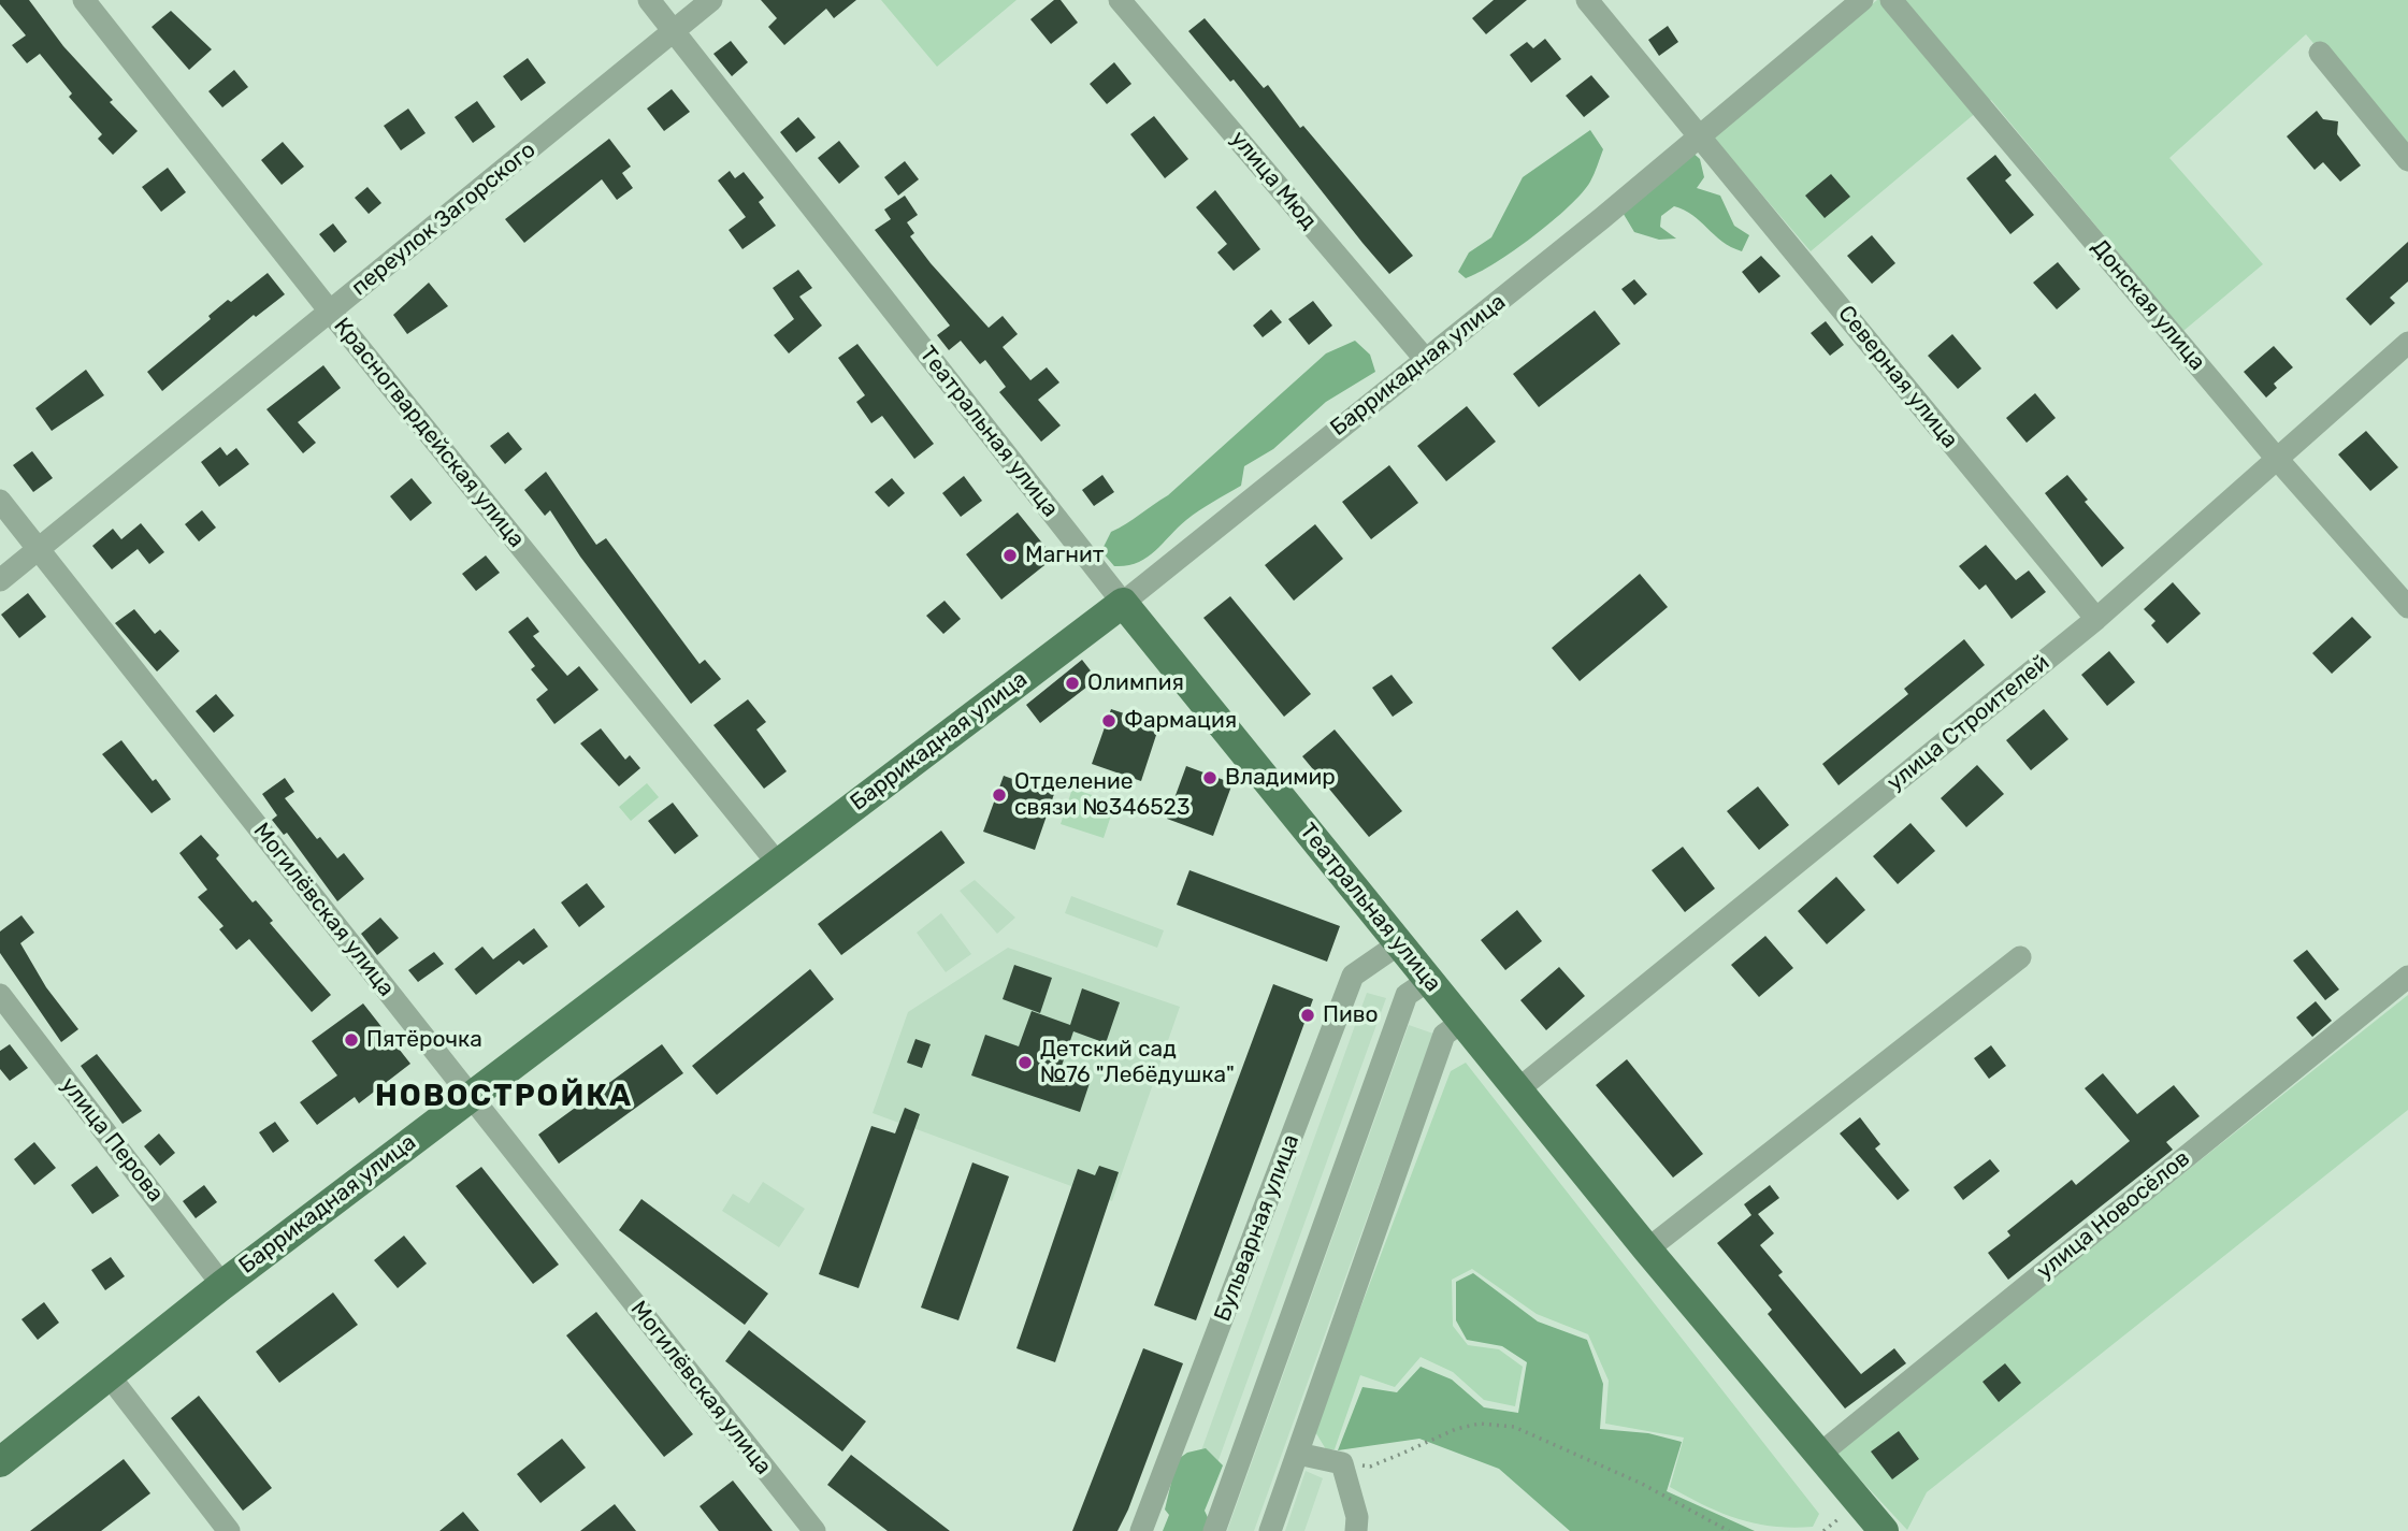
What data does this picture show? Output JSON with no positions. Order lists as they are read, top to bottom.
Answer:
{
  "streets": {
    "main road": ["Баррикадная улица", "Театральная улица"],
    "street": [
      "улица Мюд",
      "переулок Загорского",
      "Донская улица",
      "Северная улица",
      "Красногвардейская улица",
      "улица Строителей",
      "Могилёвская улица",
      "улица Перова",
      "улица Новосёлов",
      "Бульварная улица"
    ]
  },
  "crossings": [
    ["улица Мюд", "Баррикадная улица"],
    ["переулок Загорского", "Театральная улица"],
    ["переулок Загорского", "Красногвардейская улица"],
    ["переулок Загорского", "Могилёвская улица"],
    ["Донская улица", "улица Строителей"],
    ["Баррикадная улица", "Северная улица"],
    ["Баррикадная улица", "Театральная улица"],
    ["Баррикадная улица", "Красногвардейская улица"],
    ["Баррикадная улица", "Могилёвская улица"],
    ["Баррикадная улица", "улица Перова"],
    ["Северная улица", "улица Строителей"],
    ["Театральная улица", "улица Строителей"],
    ["Театральная улица", "улица Новосёлов"],
    ["Театральная улица", "Бульварная улица"]
  ],
  "districts": ["НОВОСТРОЙКА"],
  "places": [
    "Магнит",
    "Олимпия",
    "Фармация",
    "Владимир",
    "Отделение связи №346523",
    "Пиво",
    "Пятёрочка",
    "Детский сад №76 \"Лебёдушка\""
  ]
}
